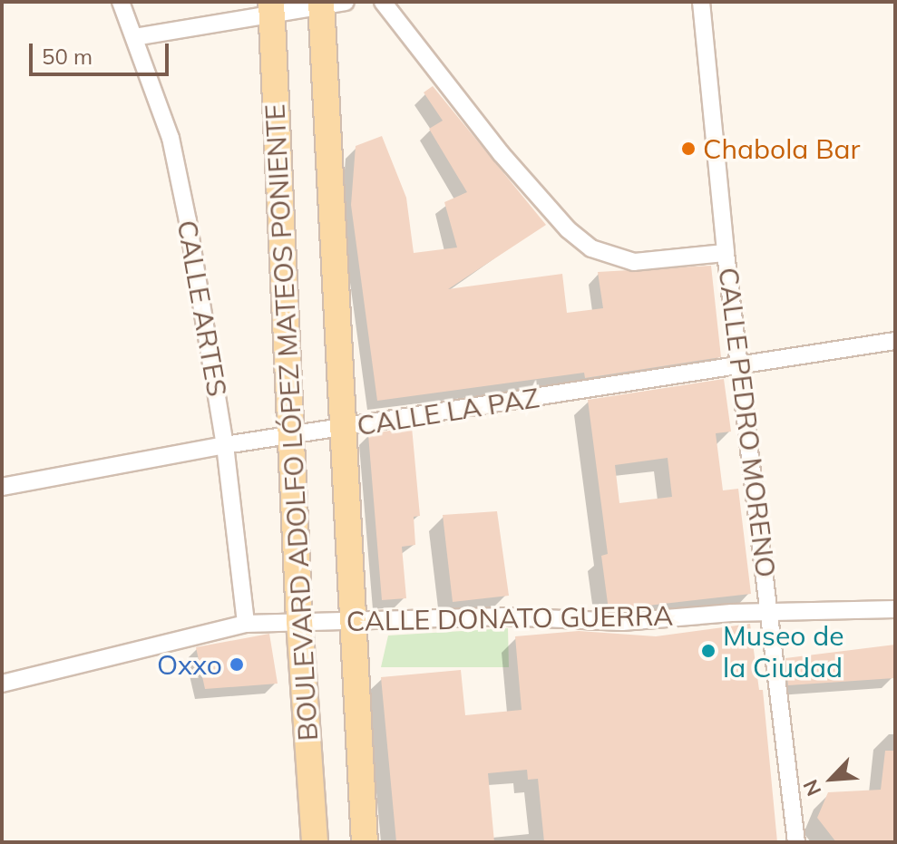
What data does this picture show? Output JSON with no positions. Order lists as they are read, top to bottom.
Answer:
{
  "streets": {
    "main road": ["BOULEVARD ADOLFO LÓPEZ MATEOS PONIENTE"],
    "street": [
      "CALLE ARTES",
      "CALLE LA PAZ",
      "CALLE PEDRO MORENO",
      "CALLE DONATO GUERRA"
    ]
  },
  "crossings": [
    ["CALLE ARTES", "CALLE LA PAZ"],
    ["CALLE ARTES", "CALLE DONATO GUERRA"],
    ["CALLE LA PAZ", "BOULEVARD ADOLFO LÓPEZ MATEOS PONIENTE"],
    ["CALLE LA PAZ", "CALLE PEDRO MORENO"],
    ["BOULEVARD ADOLFO LÓPEZ MATEOS PONIENTE", "CALLE DONATO GUERRA"],
    ["CALLE PEDRO MORENO", "CALLE DONATO GUERRA"]
  ],
  "places": ["Chabola Bar", "Museo de la Ciudad", "Oxxo"],
  "scale_bar": "50 m",
  "north": "bottom left"
}
